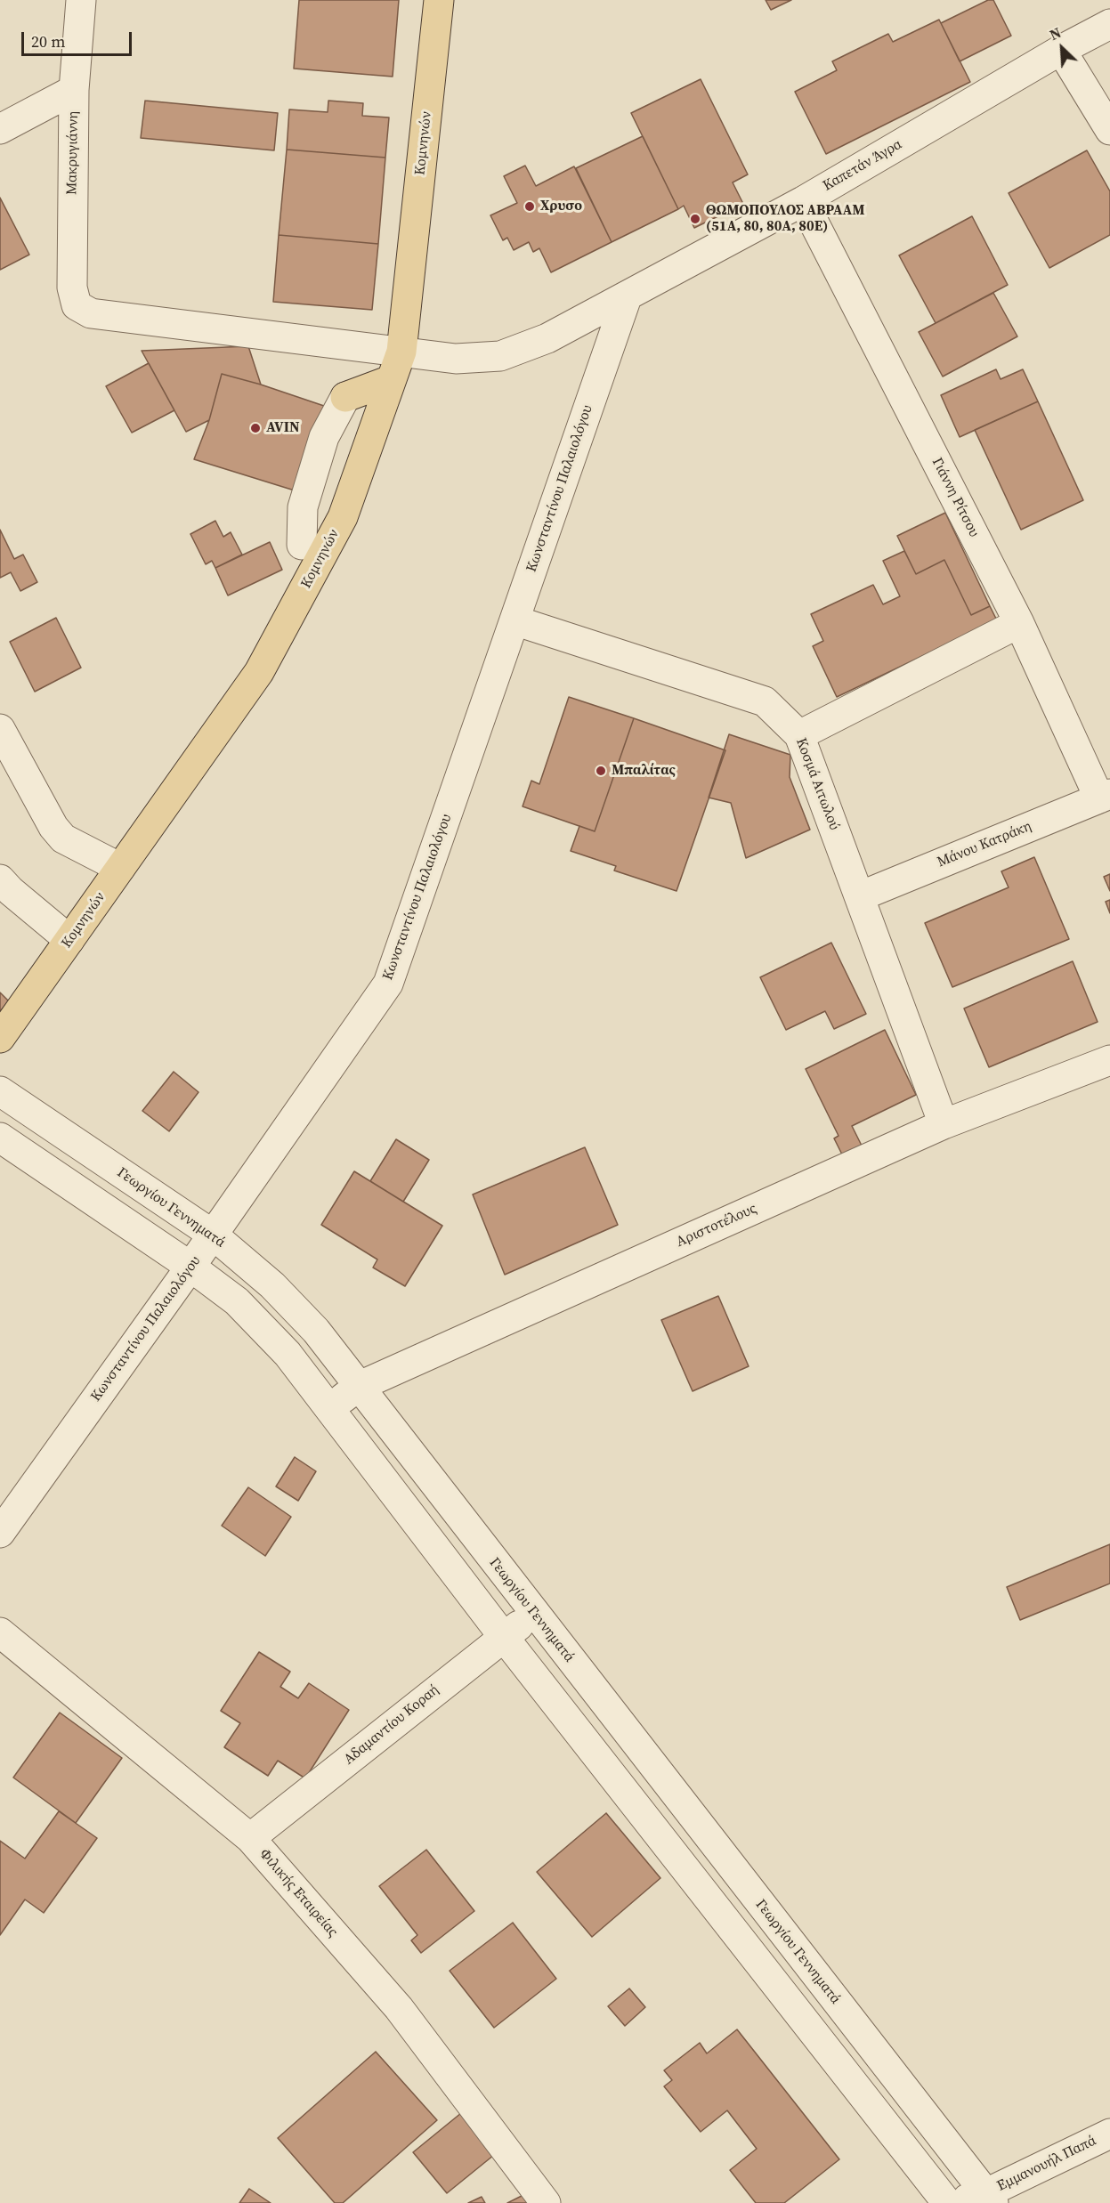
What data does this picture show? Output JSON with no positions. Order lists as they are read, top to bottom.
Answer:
{
  "streets": {
    "main road": ["Κομνηνών"],
    "street": [
      "Μακρυγιάννη",
      "Καπετάν Άγρα",
      "Κωνσταντίνου Παλαιολόγου",
      "Γιάννη Ρίτσου",
      "Κοσμά Αιτωλού",
      "Μάνου Κατράκη",
      "Γεωργίου Γεννηματά",
      "Αριστοτέλους",
      "Αδαμαντίου Κοραή",
      "Φιλικής Εταιρείας",
      "Εμμανουήλ Παπά"
    ]
  },
  "crossings": [
    ["Κομνηνών", "Καπετάν Άγρα"],
    ["Μακρυγιάννη", "Καπετάν Άγρα"],
    ["Καπετάν Άγρα", "Κωνσταντίνου Παλαιολόγου"],
    ["Καπετάν Άγρα", "Γιάννη Ρίτσου"],
    ["Κωνσταντίνου Παλαιολόγου", "Κοσμά Αιτωλού"],
    ["Κωνσταντίνου Παλαιολόγου", "Γεωργίου Γεννηματά"],
    ["Γιάννη Ρίτσου", "Μάνου Κατράκη"],
    ["Κοσμά Αιτωλού", "Μάνου Κατράκη"],
    ["Κοσμά Αιτωλού", "Αριστοτέλους"],
    ["Γεωργίου Γεννηματά", "Αριστοτέλους"],
    ["Γεωργίου Γεννηματά", "Αδαμαντίου Κοραή"],
    ["Γεωργίου Γεννηματά", "Εμμανουήλ Παπά"],
    ["Αδαμαντίου Κοραή", "Φιλικής Εταιρείας"]
  ],
  "places": [
    "Χρυσο",
    "ΘΩΜΟΠΟΥΛΟΣ ΑΒΡΑΑΜ (51Α, 80, 80Α, 80Ε)",
    "AVIN",
    "Μπαλίτας"
  ],
  "scale_bar": "20 m",
  "north": "top left"
}
